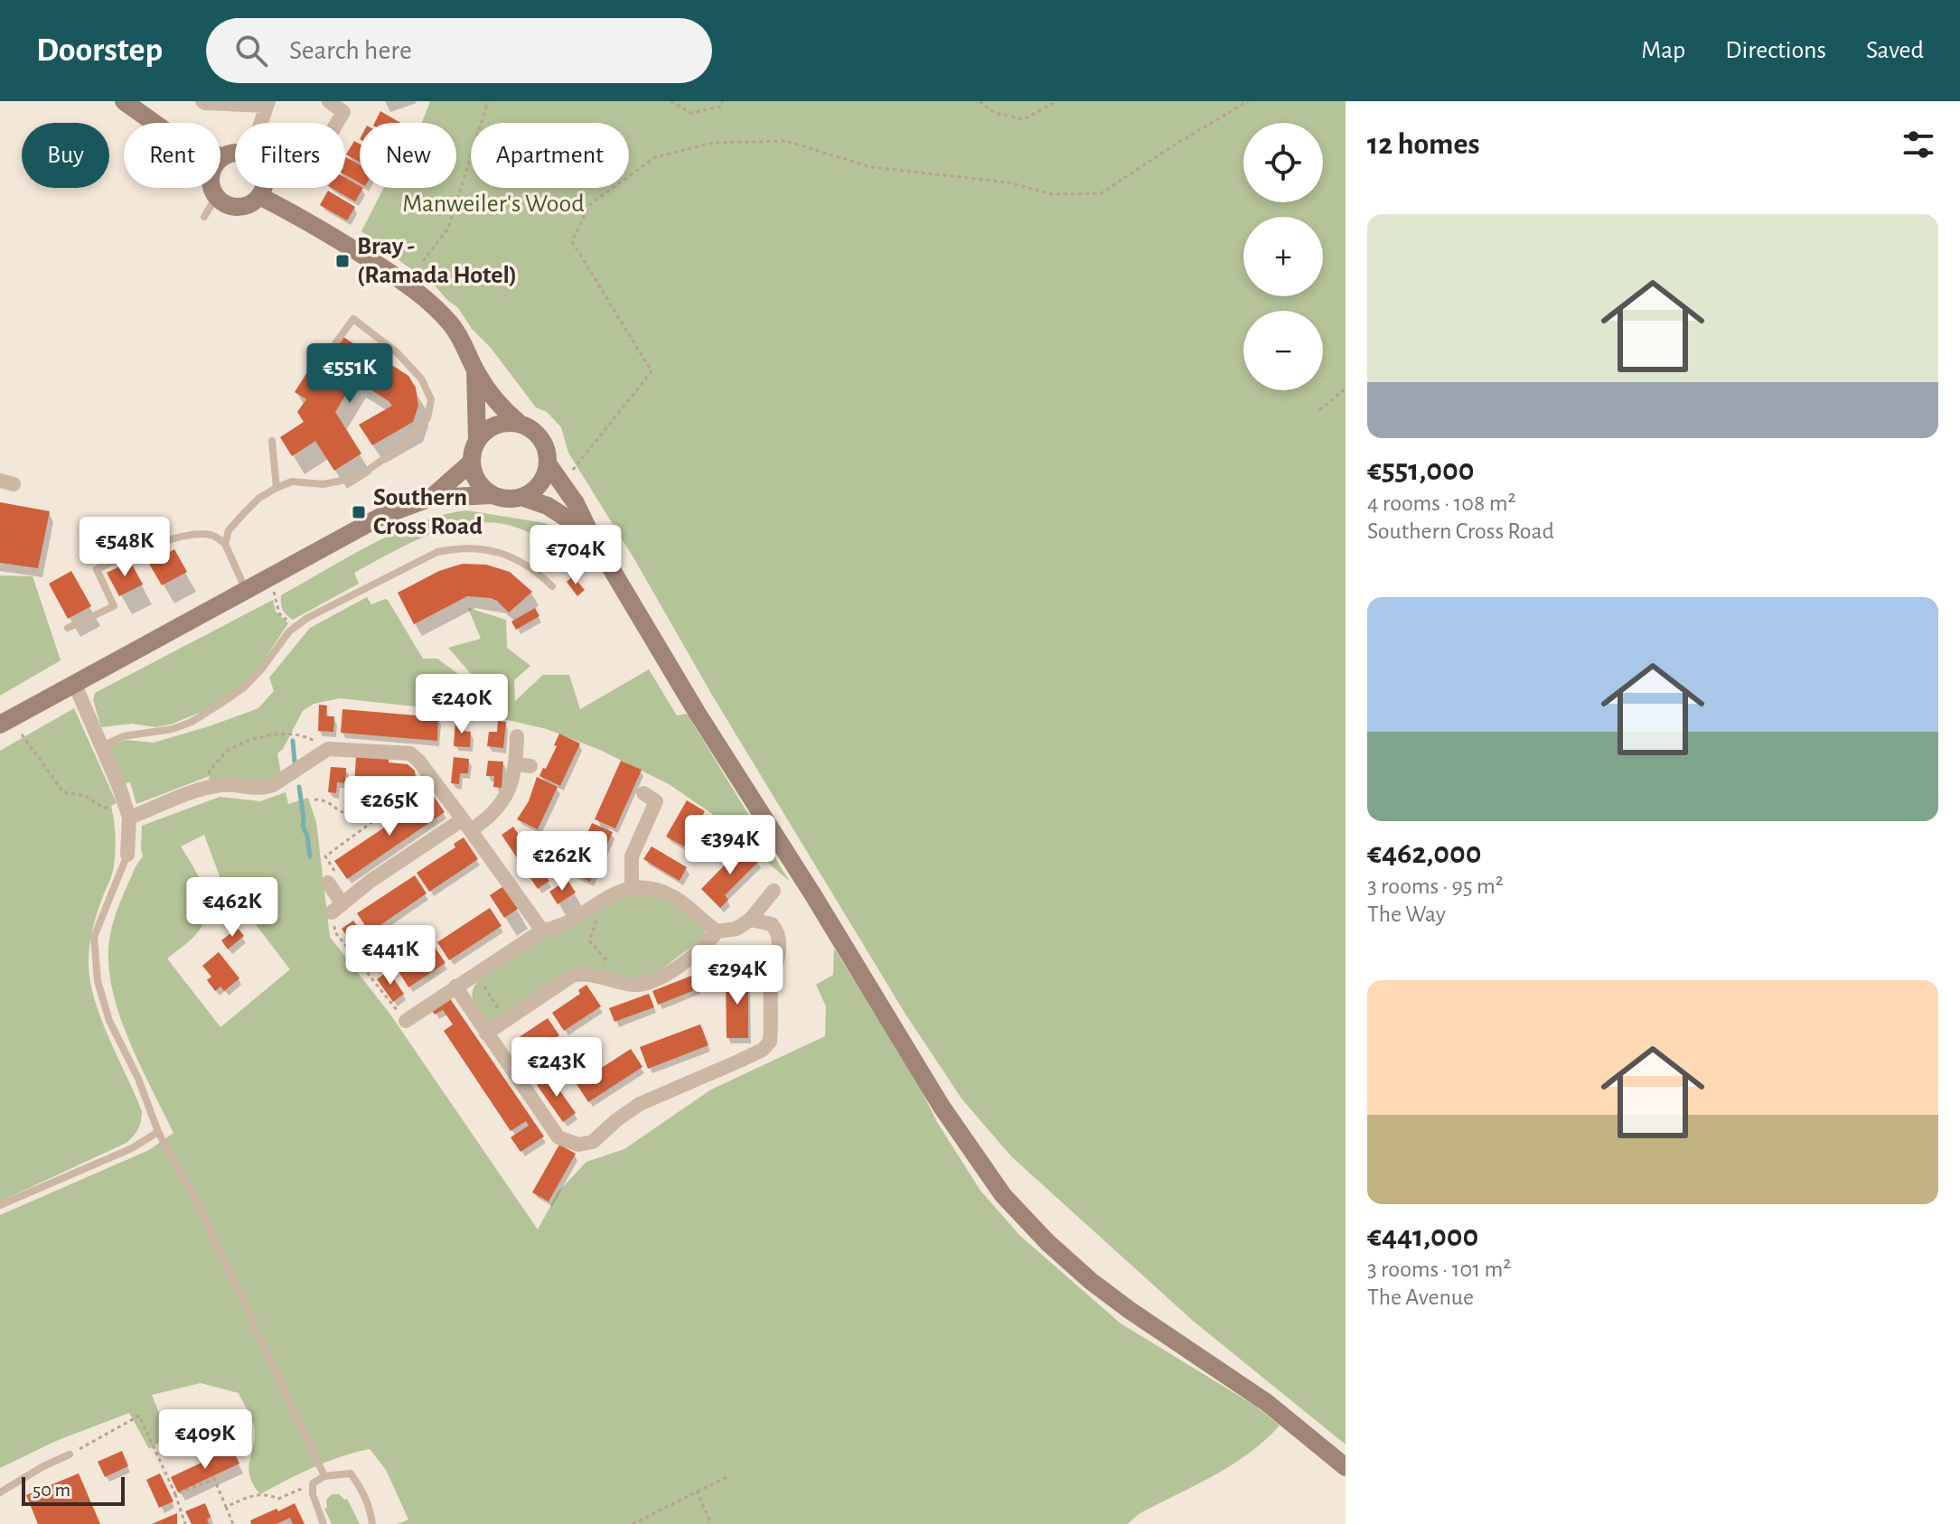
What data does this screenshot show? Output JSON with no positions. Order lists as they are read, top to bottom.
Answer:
{
  "parks": ["Manweiler's Wood"],
  "places": {
    "transit": ["Bray - (Ramada Hotel)", "Southern Cross Road"]
  },
  "scale_bar": "50 m",
  "page": {
    "header": "Doorstep",
    "search": "Search here",
    "nav": ["Map", "Directions", "Saved"],
    "heading": "12 homes",
    "map_buttons": ["+", "−"],
    "chip": [
      "Buy",
      "Rent",
      "Filters",
      "New",
      "Apartment"
    ],
    "list": [
      {
        "name": "€551,000",
        "note": "4 rooms · 108 m² · Southern Cross Road"
      },
      {
        "name": "€462,000",
        "note": "3 rooms · 95 m² · The Way"
      },
      {
        "name": "€441,000",
        "note": "3 rooms · 101 m² · The Avenue"
      }
    ],
    "price": [
      "€551K",
      "€548K",
      "€704K",
      "€240K",
      "€265K",
      "€394K",
      "€262K",
      "€462K",
      "€441K",
      "€294K",
      "€243K",
      "€409K"
    ],
    "scale": "50 m"
  }
}
